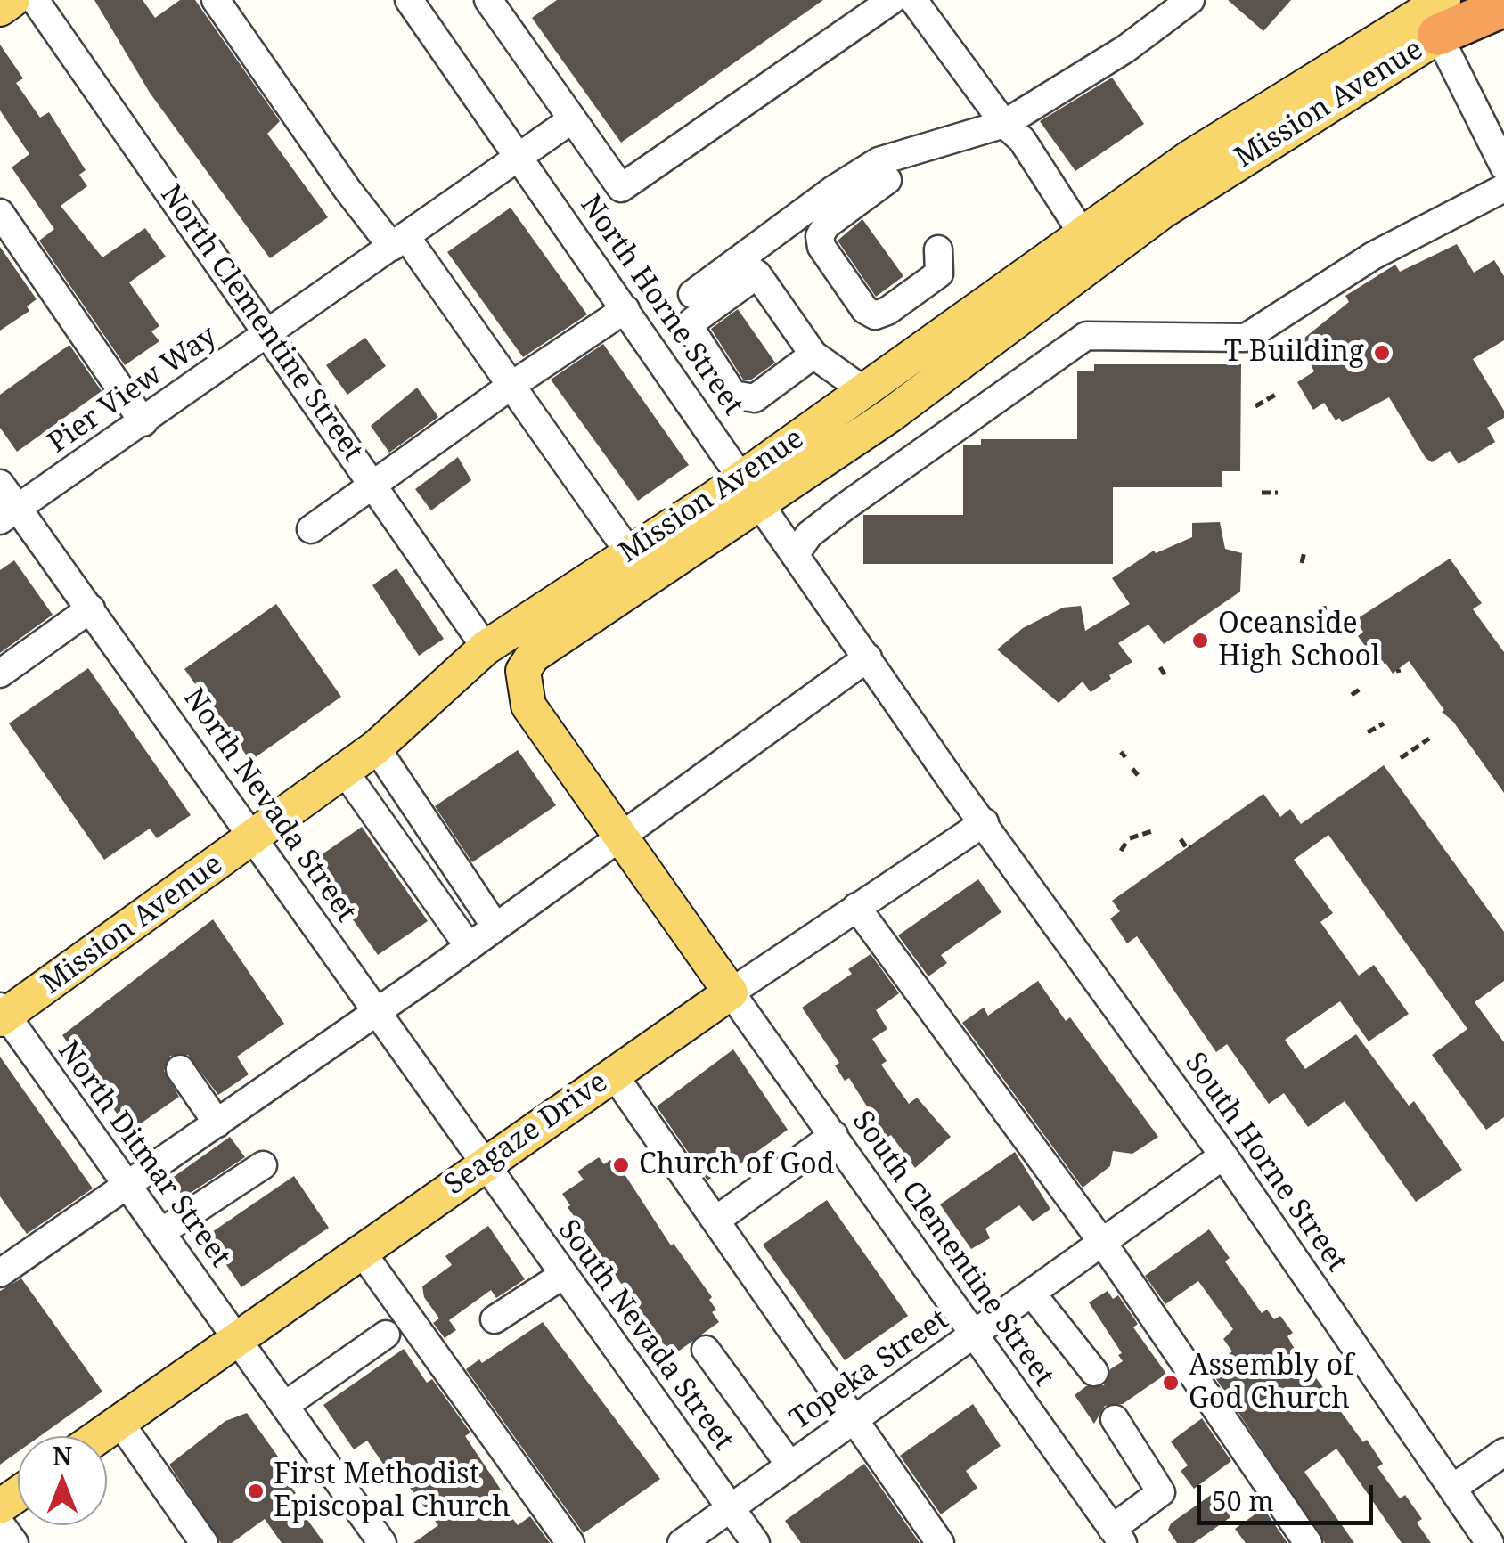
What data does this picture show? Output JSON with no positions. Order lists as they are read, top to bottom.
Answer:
{
  "streets": {
    "main road": ["Mission Avenue", "Seagaze Drive"],
    "street": [
      "North Horne Street",
      "North Clementine Street",
      "Pier View Way",
      "North Nevada Street",
      "North Ditmar Street",
      "South Horne Street",
      "South Clementine Street",
      "South Nevada Street",
      "Topeka Street"
    ]
  },
  "crossings": [
    ["Mission Avenue", "North Horne Street"],
    ["Mission Avenue", "North Clementine Street"],
    ["Mission Avenue", "North Nevada Street"],
    ["Mission Avenue", "North Ditmar Street"],
    ["North Horne Street", "Pier View Way"],
    ["North Horne Street", "South Horne Street"],
    ["North Clementine Street", "Pier View Way"],
    ["Pier View Way", "North Nevada Street"],
    ["North Nevada Street", "Seagaze Drive"],
    ["North Nevada Street", "South Nevada Street"],
    ["Seagaze Drive", "North Ditmar Street"],
    ["Seagaze Drive", "South Clementine Street"],
    ["Seagaze Drive", "South Nevada Street"],
    ["South Horne Street", "Topeka Street"],
    ["South Clementine Street", "Topeka Street"],
    ["South Nevada Street", "Topeka Street"]
  ],
  "places": [
    "T Building",
    "Oceanside High School",
    "Church of God",
    "Assembly of God Church",
    "First Methodist Episcopal Church"
  ],
  "scale_bar": "50 m",
  "north": "top"
}
